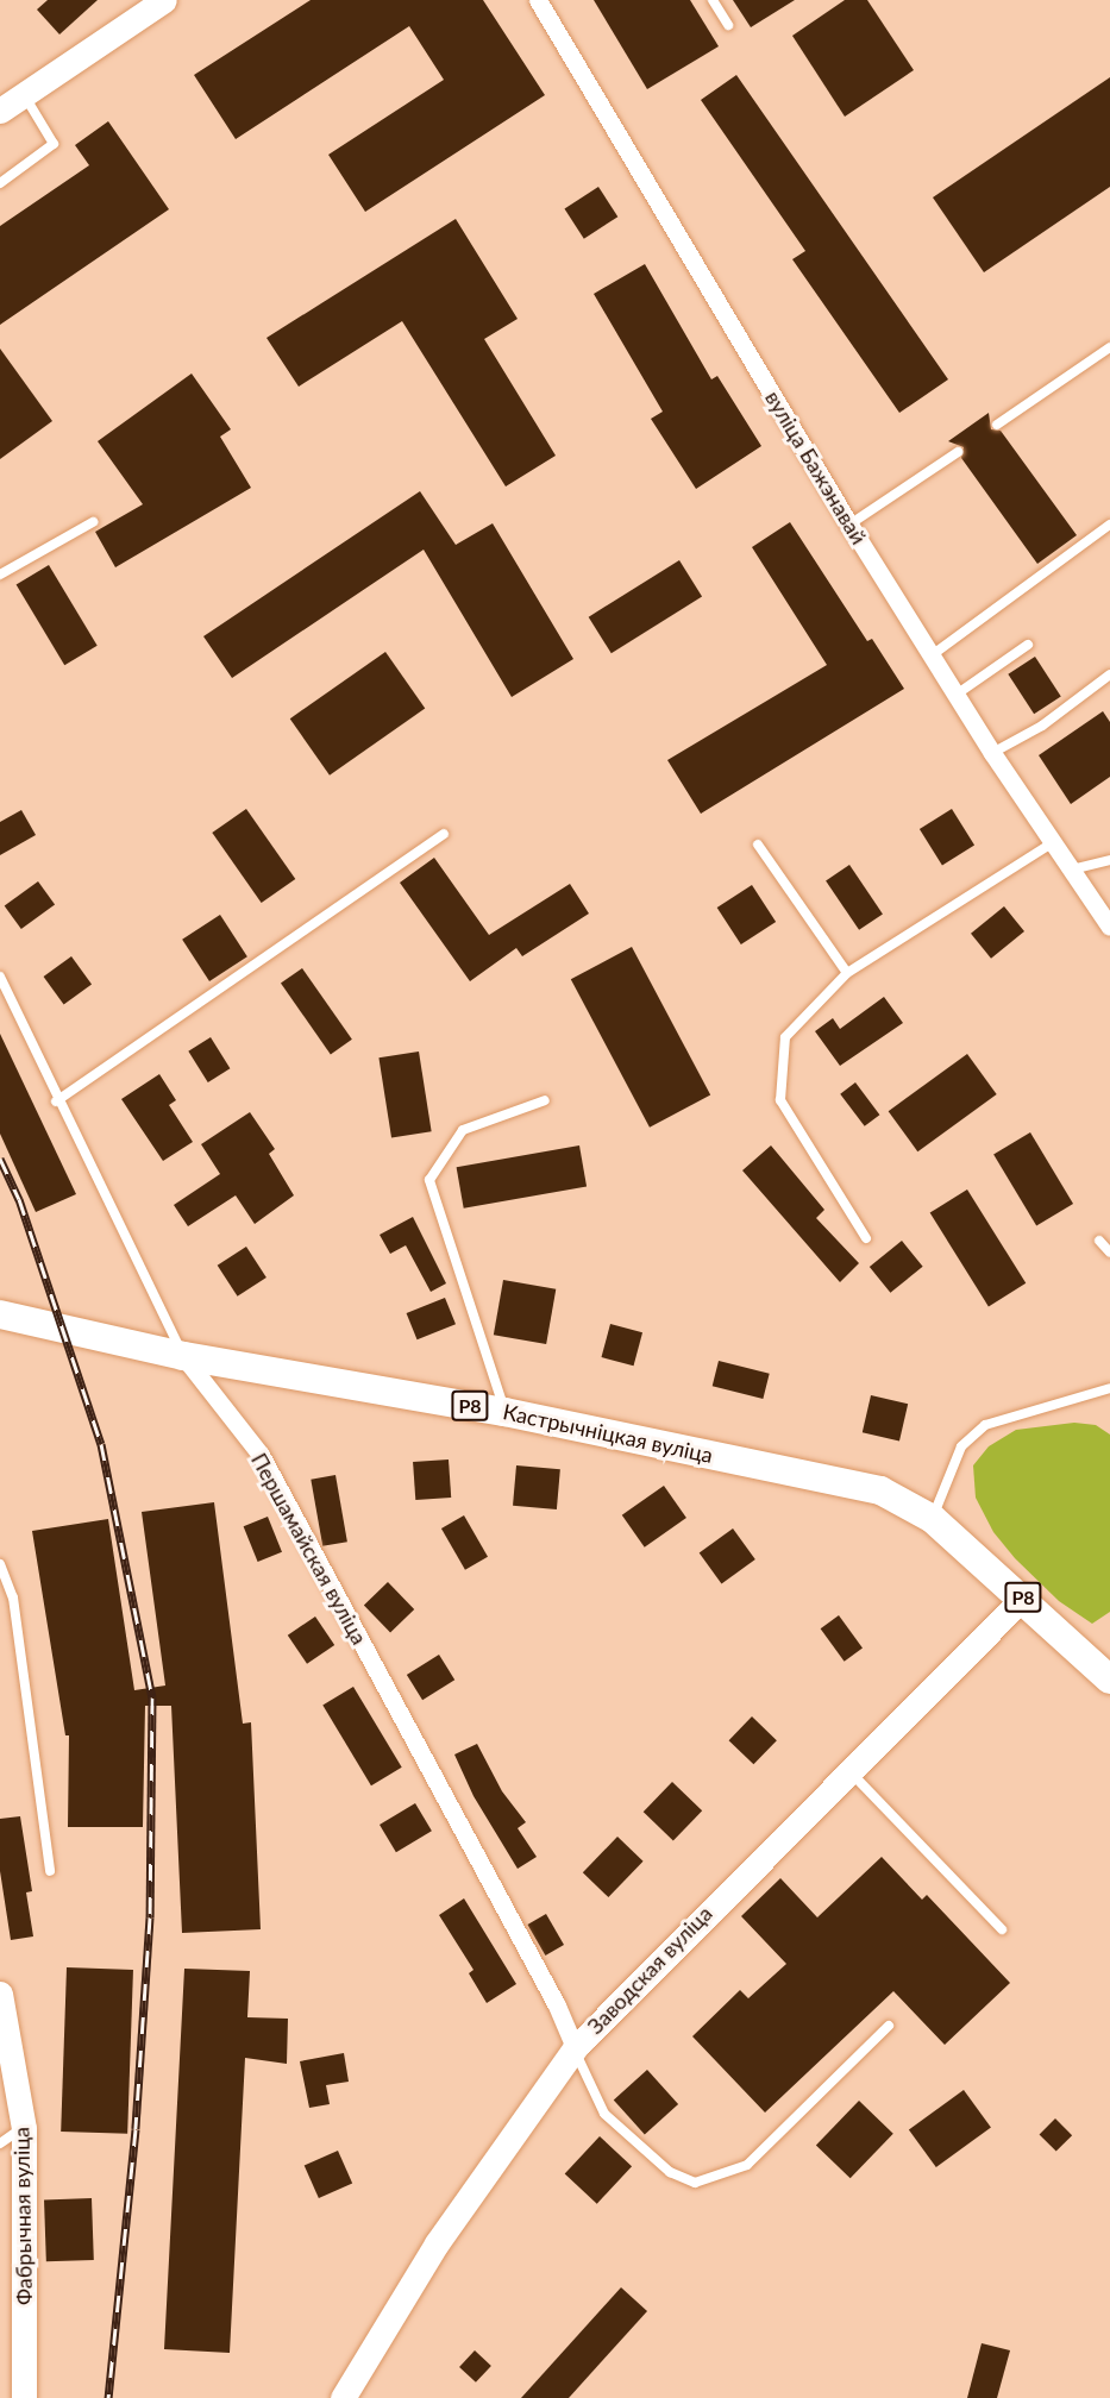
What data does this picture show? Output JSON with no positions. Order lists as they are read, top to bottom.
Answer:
{
  "streets": {
    "main road": ["Р8", "Кастрычніцкая вуліца"],
    "street": [
      "вуліца Бажэнавай",
      "Першамайская вуліца",
      "Заводская вуліца",
      "Фабрычная вуліца"
    ]
  },
  "crossings": [
    ["Кастрычніцкая вуліца", "Першамайская вуліца"],
    ["Кастрычніцкая вуліца", "Заводская вуліца"],
    ["Першамайская вуліца", "Заводская вуліца"]
  ]
}
